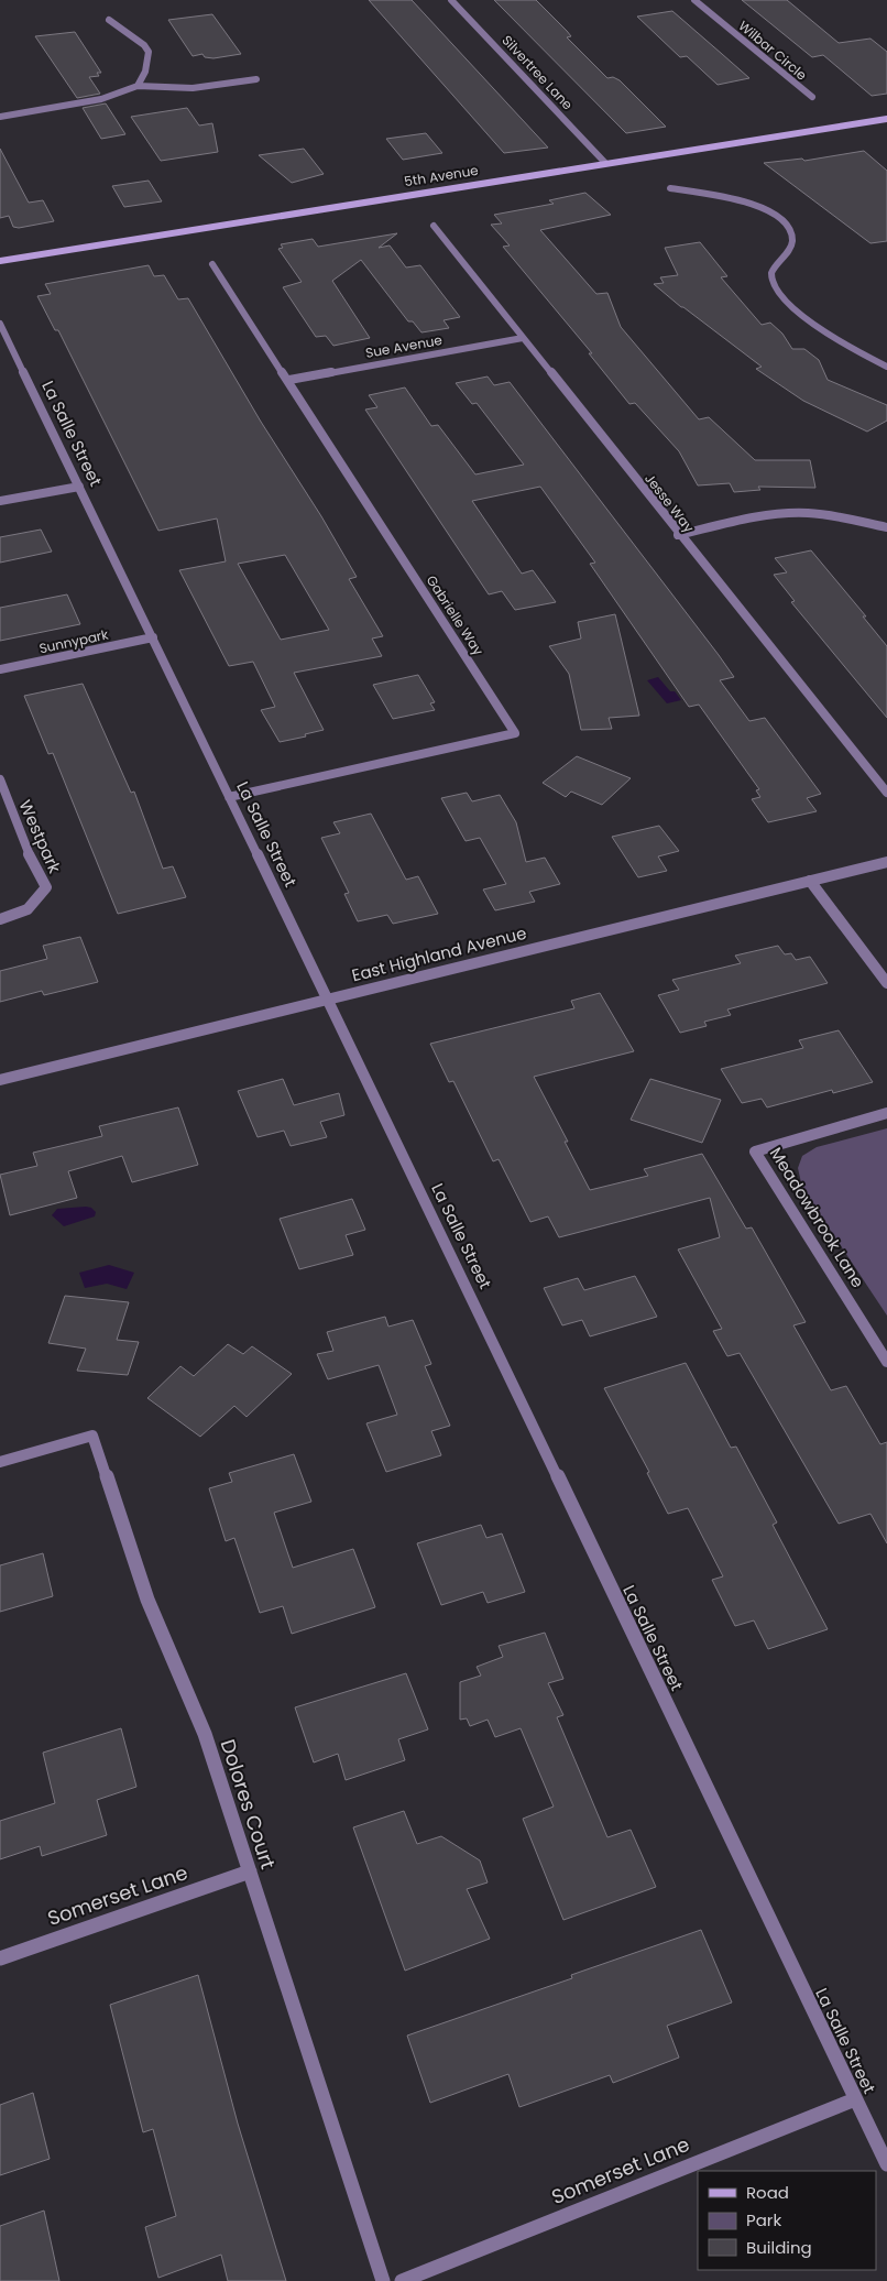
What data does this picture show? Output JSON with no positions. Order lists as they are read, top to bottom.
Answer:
{
  "streets": {
    "main road": ["5th Avenue"],
    "street": [
      "Wilbar Circle",
      "Silvertree Lane",
      "Sue Avenue",
      "La Salle Street",
      "Jesse Way",
      "Gabrielle Way",
      "Sunnypark",
      "Westpark",
      "East Highland Avenue",
      "Meadowbrook Lane",
      "Dolores Court",
      "Somerset Lane"
    ]
  },
  "crossings": [
    ["Silvertree Lane", "5th Avenue"],
    ["Sue Avenue", "Jesse Way"],
    ["Sue Avenue", "Gabrielle Way"],
    ["La Salle Street", "Gabrielle Way"],
    ["La Salle Street", "Sunnypark"],
    ["La Salle Street", "East Highland Avenue"],
    ["La Salle Street", "Somerset Lane"],
    ["Dolores Court", "Somerset Lane"]
  ],
  "legend": ["Road", "Park", "Building"]
}
